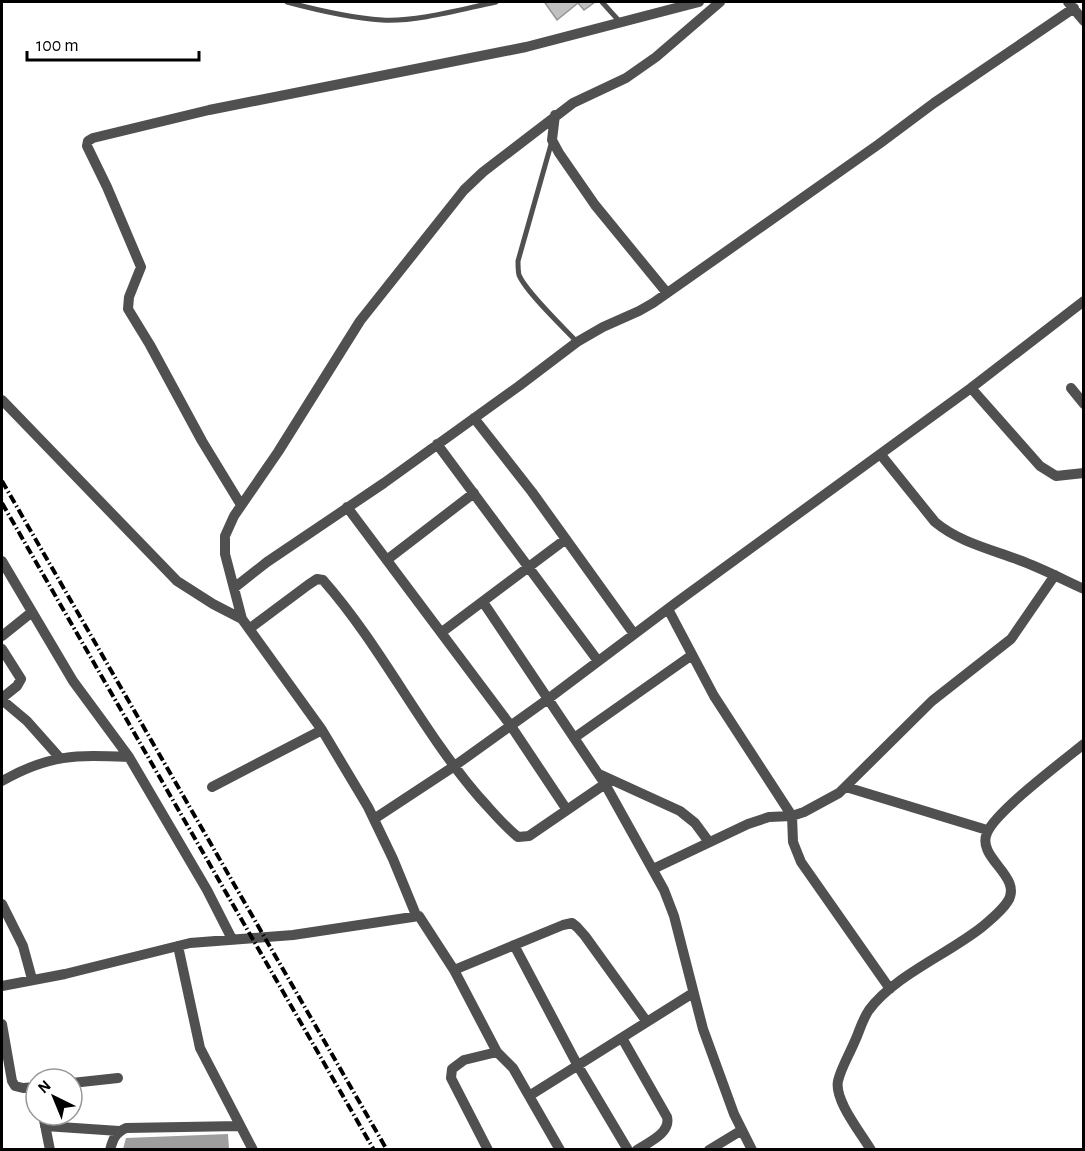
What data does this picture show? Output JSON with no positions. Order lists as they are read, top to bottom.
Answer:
{
  "scale_bar": "100 m",
  "north": "top left"
}
